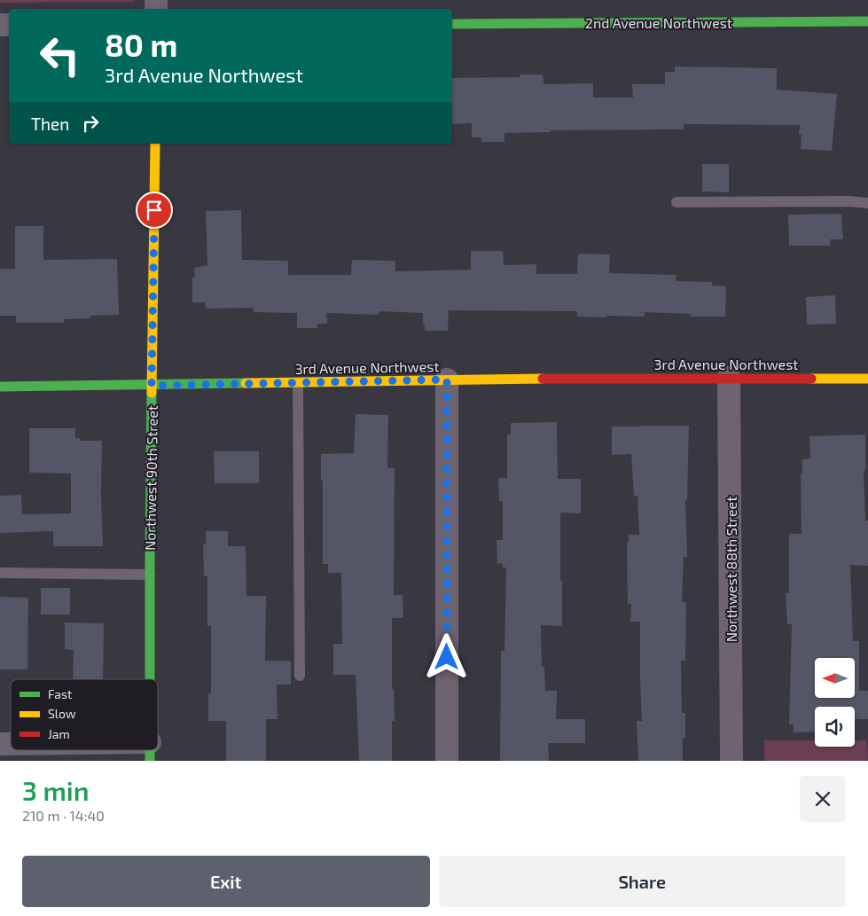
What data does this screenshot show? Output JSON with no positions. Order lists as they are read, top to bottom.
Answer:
{
  "streets": {
    "street": [
      "2nd Avenue Northwest",
      "3rd Avenue Northwest",
      "Northwest 90th Street",
      "Northwest 88th Street"
    ]
  },
  "crossings": [
    ["3rd Avenue Northwest", "Northwest 90th Street"],
    ["3rd Avenue Northwest", "Northwest 88th Street"]
  ],
  "legend": ["Fast", "Slow", "Jam"],
  "north": "left",
  "page": {
    "turn": ["80 m", "3rd Avenue Northwest"],
    "then": "Then",
    "heading": ["3 min", "210 m · 14:40"],
    "buttons": ["Exit", "Share"]
  }
}
